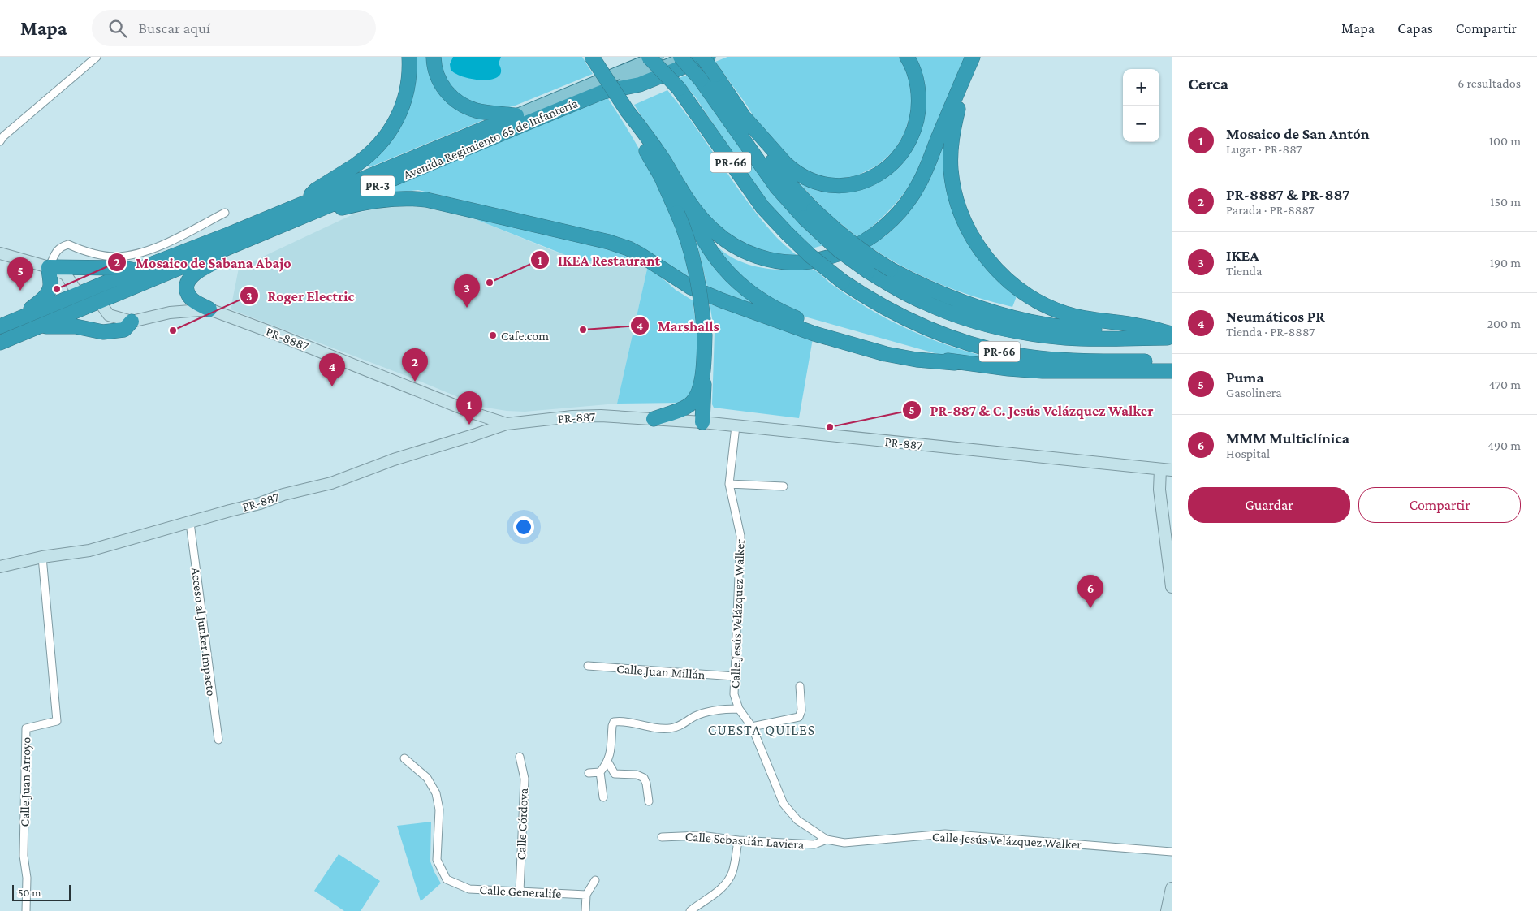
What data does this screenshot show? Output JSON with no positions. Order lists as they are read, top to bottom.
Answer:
{
  "streets": {
    "highway": ["Avenida Regimiento 65 de Infantería", "PR-66", "PR-3"],
    "street": [
      "PR-8887",
      "PR-887",
      "Calle Jesús Velázquez Walker",
      "Acceso al Junker Impacto",
      "Calle Juan Millán",
      "Calle Juan Arroyo",
      "Calle Córdova",
      "Calle Sebastián Laviera",
      "Calle Generalife"
    ]
  },
  "crossings": [
    ["PR-8887", "PR-887"],
    ["PR-887", "Calle Jesús Velázquez Walker"],
    ["PR-887", "Acceso al Junker Impacto"],
    ["PR-887", "Calle Juan Arroyo"],
    ["Calle Jesús Velázquez Walker", "Calle Juan Millán"],
    ["Calle Jesús Velázquez Walker", "Calle Sebastián Laviera"],
    ["Calle Córdova", "Calle Generalife"]
  ],
  "districts": ["CUESTA QUILES"],
  "places": [
    "IKEA Restaurant",
    "Mosaico de Sabana Abajo",
    "Marshalls",
    "Roger Electric",
    "Cafe.com",
    "PR-887 & C. Jesús Velázquez Walker"
  ],
  "scale_bar": "50 m",
  "page": {
    "header": "Mapa",
    "search": "Buscar aquí",
    "nav": ["Mapa", "Capas", "Compartir"],
    "heading": ["Cerca", "6 resultados"],
    "map_buttons": ["+", "−"],
    "list": [
      {
        "mark": "1",
        "name": "Mosaico de San Antón",
        "note": "Lugar · PR-887",
        "value": "100 m"
      },
      {
        "mark": "2",
        "name": "PR-8887 & PR-887",
        "note": "Parada · PR-8887",
        "value": "150 m"
      },
      {
        "mark": "3",
        "name": "IKEA",
        "note": "Tienda",
        "value": "190 m"
      },
      {
        "mark": "4",
        "name": "Neumáticos PR",
        "note": "Tienda · PR-8887",
        "value": "200 m"
      },
      {
        "mark": "5",
        "name": "Puma",
        "note": "Gasolinera",
        "value": "470 m"
      },
      {
        "mark": "6",
        "name": "MMM Multiclínica",
        "note": "Hospital",
        "value": "490 m"
      }
    ],
    "pins": [
      "5",
      "3",
      "2",
      "4",
      "1",
      "6"
    ],
    "buttons": ["Guardar", "Compartir"],
    "scale": "50 m"
  }
}
